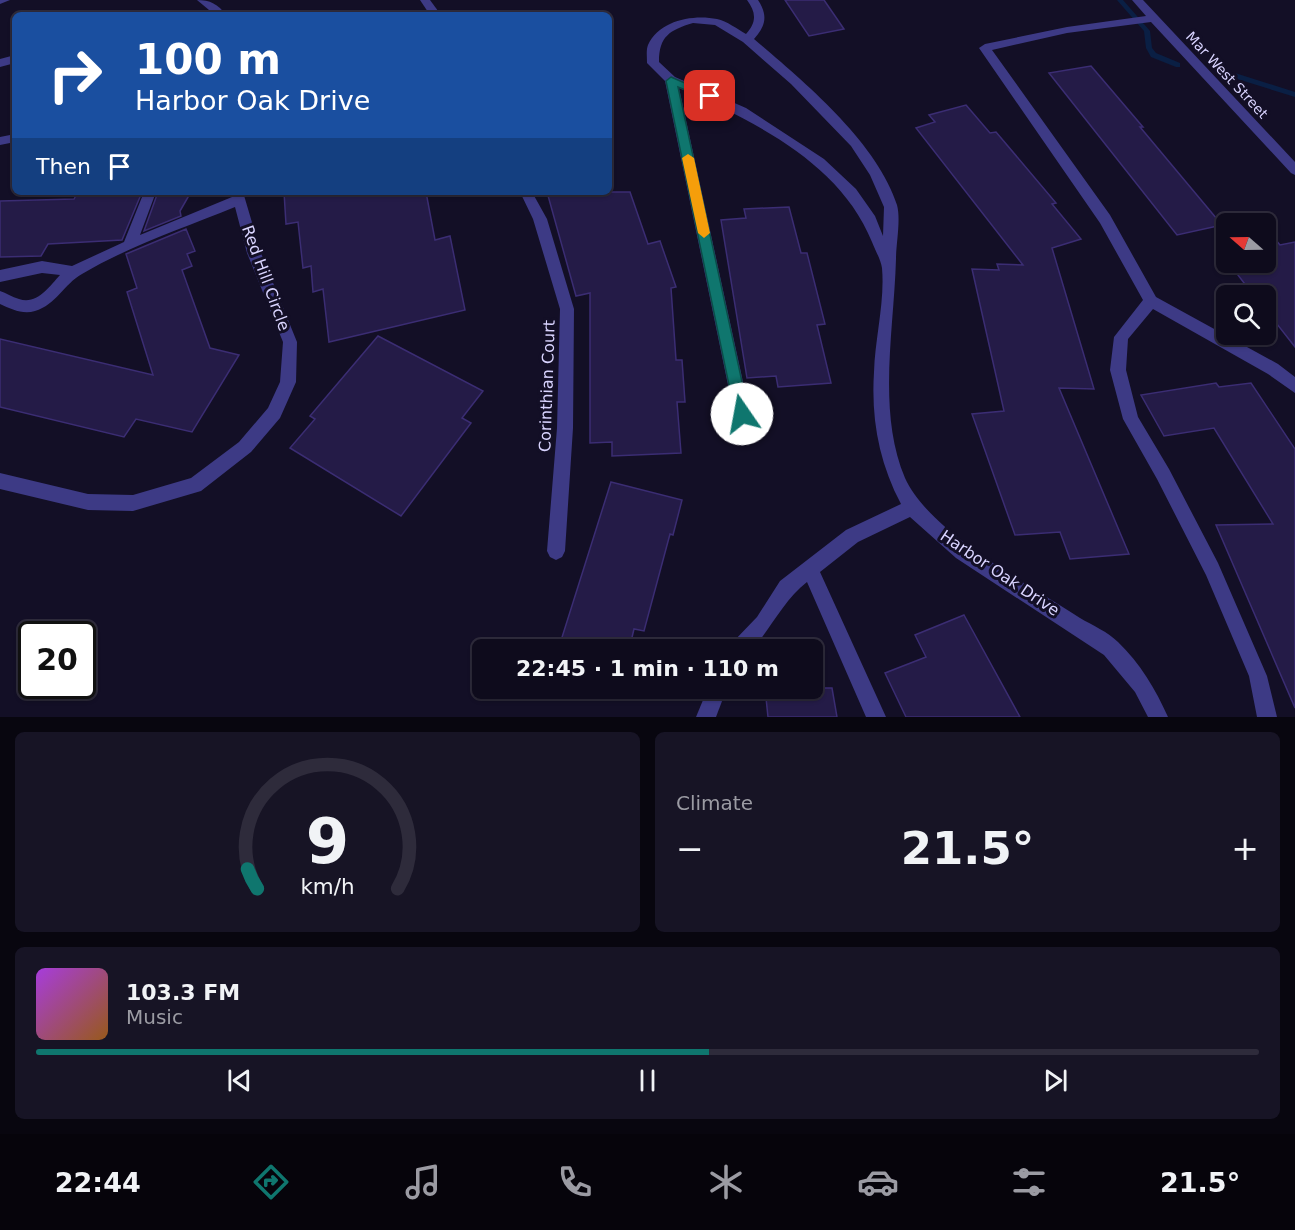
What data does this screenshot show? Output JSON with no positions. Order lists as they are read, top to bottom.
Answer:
{
  "streets": {
    "street": [
      "Mar West Street",
      "Red Hill Circle",
      "Corinthian Court",
      "Harbor Oak Drive"
    ]
  },
  "north": "left",
  "page": {
    "turn": ["100 m", "Harbor Oak Drive"],
    "then": "Then",
    "limit": "20",
    "trip": "22:45 · 1 min · 110 m",
    "tile": "Climate",
    "heat": ["−", "21.5°", "+"],
    "song": ["103.3 FM", "Music"],
    "tabs": ["22:44", "21.5°"],
    "gauge": ["9", "km/h"]
  }
}
